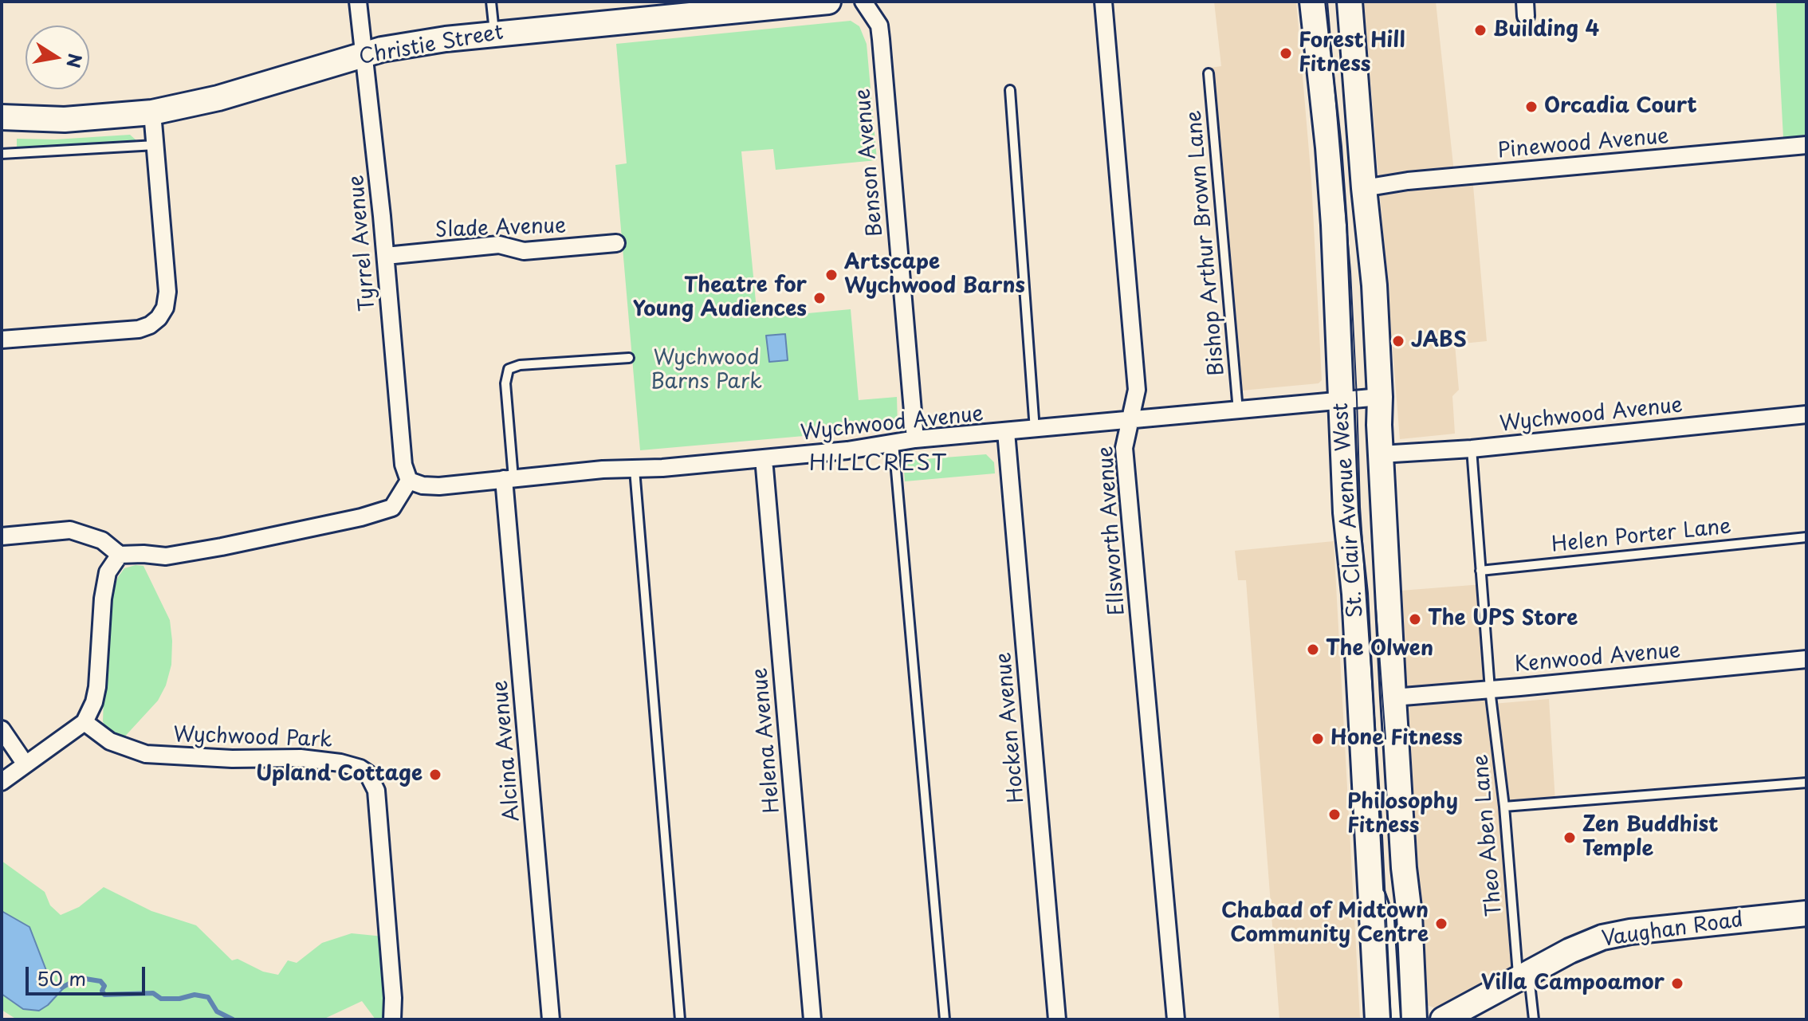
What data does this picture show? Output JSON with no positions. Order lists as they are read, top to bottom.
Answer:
{
  "streets": {
    "main road": ["Christie Street", "St. Clair Avenue West", "Vaughan Road"],
    "street": [
      "Pinewood Avenue",
      "Benson Avenue",
      "Slade Avenue",
      "Tyrrel Avenue",
      "Wychwood Avenue",
      "Ellsworth Avenue",
      "Kenwood Avenue",
      "Hocken Avenue",
      "Wychwood Park",
      "Helena Avenue",
      "Alcina Avenue"
    ],
    "lane": ["Bishop Arthur Brown Lane", "Helen Porter Lane", "Theo Aben Lane"]
  },
  "crossings": [
    ["Christie Street", "Tyrrel Avenue"],
    ["Pinewood Avenue", "St. Clair Avenue West"],
    ["Benson Avenue", "Wychwood Avenue"],
    ["Slade Avenue", "Tyrrel Avenue"],
    ["Tyrrel Avenue", "Wychwood Avenue"],
    ["Bishop Arthur Brown Lane", "Wychwood Avenue"],
    ["Wychwood Avenue", "St. Clair Avenue West"],
    ["Wychwood Avenue", "Ellsworth Avenue"],
    ["Wychwood Avenue", "Hocken Avenue"],
    ["Wychwood Avenue", "Helena Avenue"],
    ["Wychwood Avenue", "Alcina Avenue"],
    ["Wychwood Avenue", "Theo Aben Lane"],
    ["St. Clair Avenue West", "Kenwood Avenue"],
    ["Helen Porter Lane", "Theo Aben Lane"],
    ["Kenwood Avenue", "Theo Aben Lane"],
    ["Theo Aben Lane", "Vaughan Road"]
  ],
  "districts": ["HILLCREST"],
  "parks": ["Wychwood Barns Park"],
  "places": [
    "Building 4",
    "Forest Hill Fitness",
    "Orcadia Court",
    "Artscape Wychwood Barns",
    "Theatre for Young Audiences",
    "JABS",
    "The UPS Store",
    "The Olwen",
    "Hone Fitness",
    "Upland Cottage",
    "Philosophy Fitness",
    "Zen Buddhist Temple",
    "Chabad of Midtown Community Centre",
    "Villa Campoamor"
  ],
  "scale_bar": "50 m",
  "north": "right"
}
